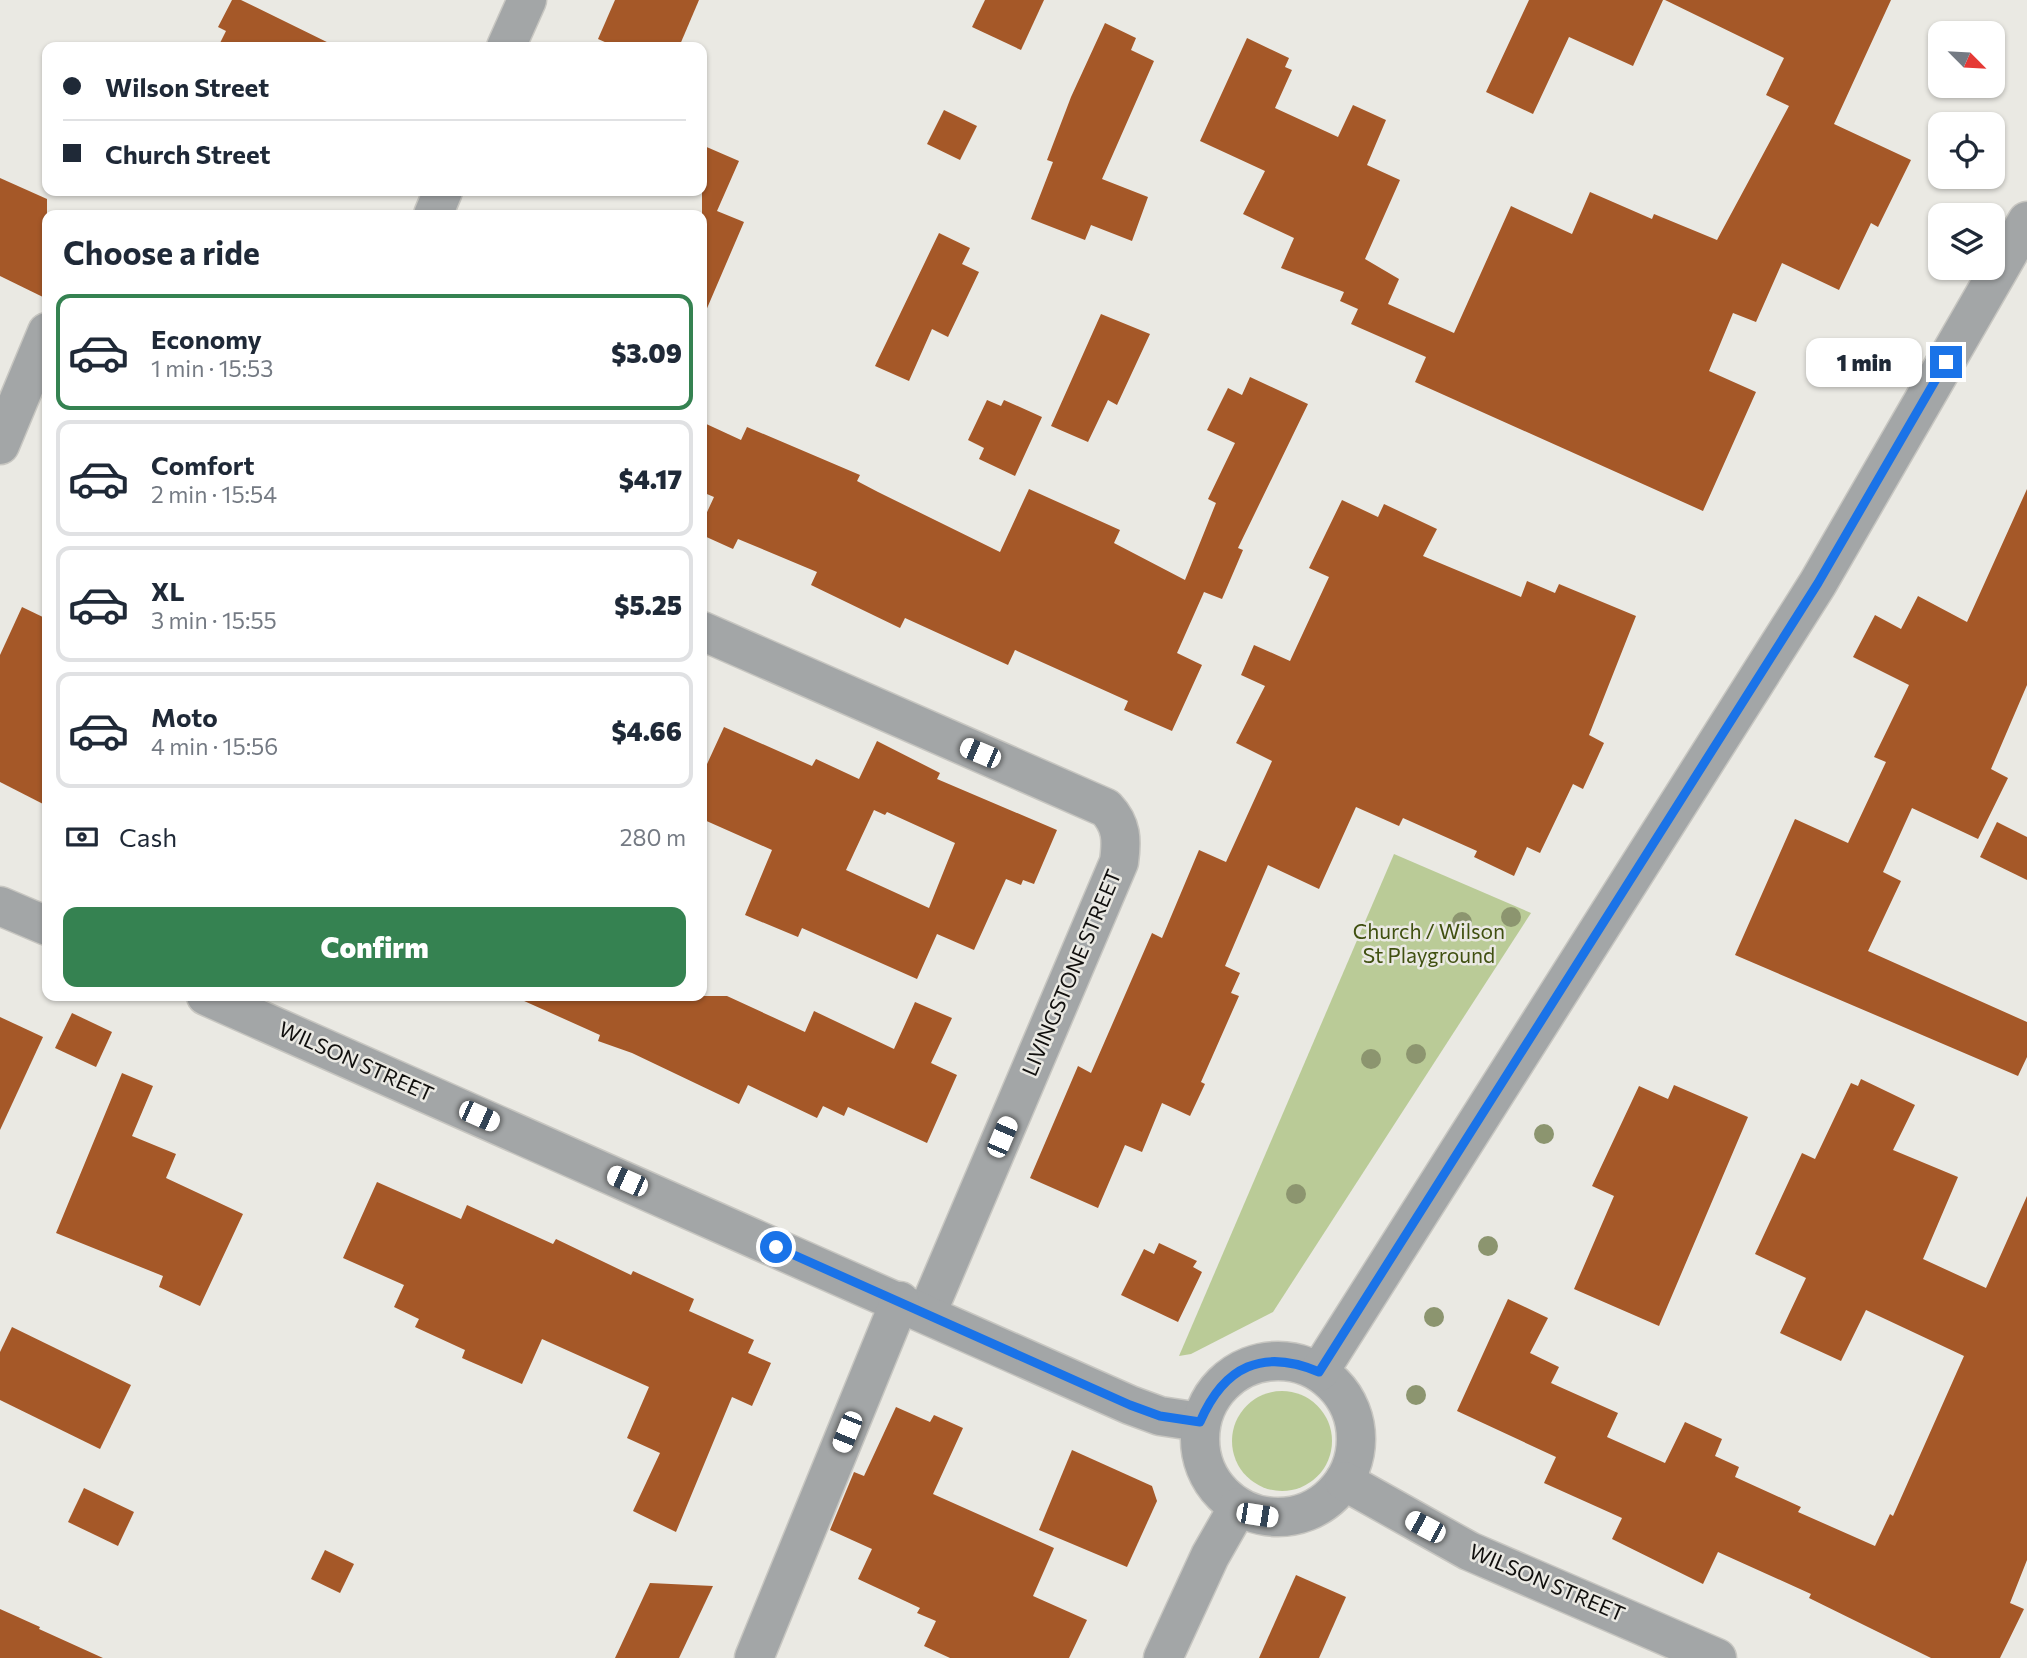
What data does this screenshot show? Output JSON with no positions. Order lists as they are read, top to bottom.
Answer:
{
  "streets": {
    "street": ["LIVINGSTONE STREET", "WILSON STREET"]
  },
  "crossings": [
    ["LIVINGSTONE STREET", "WILSON STREET"]
  ],
  "parks": ["Church / Wilson St Playground"],
  "north": "bottom right",
  "page": {
    "banner": ["Wilson Street", "Church Street"],
    "heading": "Choose a ride",
    "list": [
      {
        "name": "Economy",
        "note": "1 min · 15:53",
        "value": "$3.09"
      },
      {
        "name": "Comfort",
        "note": "2 min · 15:54",
        "value": "$4.17"
      },
      {
        "name": "XL",
        "note": "3 min · 15:55",
        "value": "$5.25"
      },
      {
        "name": "Moto",
        "note": "4 min · 15:56",
        "value": "$4.66"
      }
    ],
    "bubble": "1 min",
    "pay": ["Cash", "280 m"],
    "buttons": "Confirm"
  }
}
